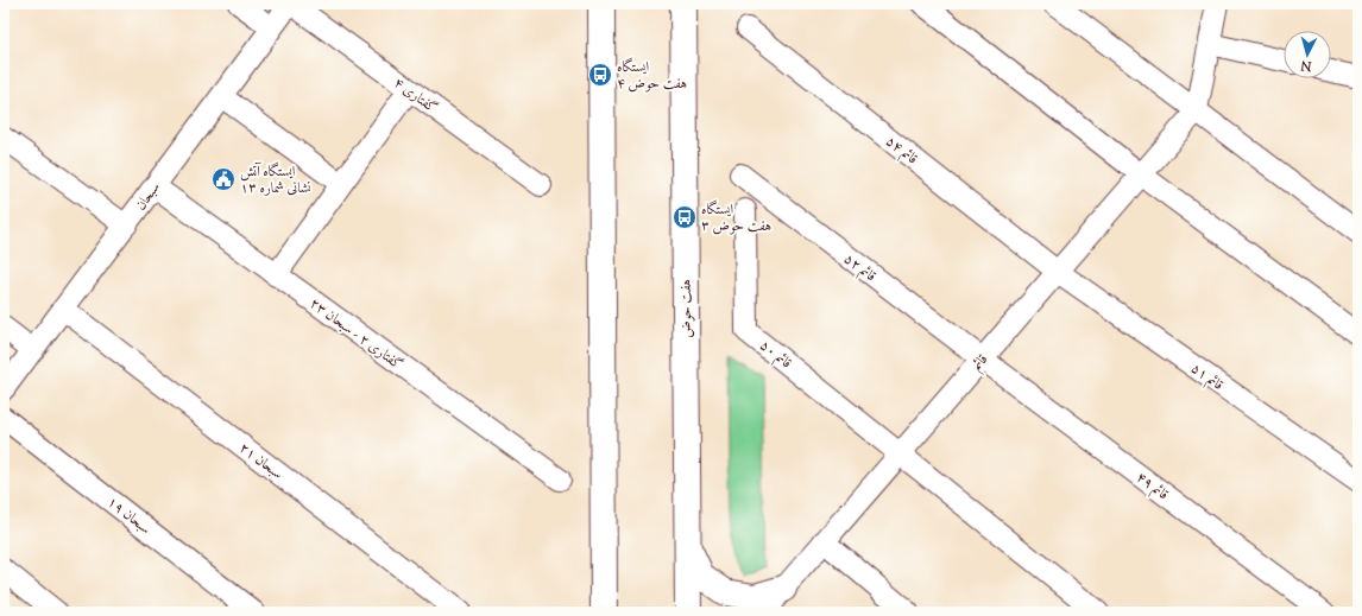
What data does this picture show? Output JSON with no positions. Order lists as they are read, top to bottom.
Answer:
{
  "streets": {
    "highway": ["هفت حوض"],
    "street": [
      "گفتاری ۴",
      "قائم ۵۴",
      "سبحان",
      "قائم ۵۲",
      "گفتاری ۲ - سبحان ۲۳",
      "قائم ۵۰",
      "قائم",
      "قائم ۵۱",
      "سبحان ۲۱",
      "قائم ۴۹",
      "سبحان ۱۹"
    ]
  },
  "crossings": [
    ["گفتاری ۴", "سبحان"],
    ["قائم ۵۴", "قائم"],
    ["قائم ۵۴", "قائم ۵۱"],
    ["سبحان", "گفتاری ۲ - سبحان ۲۳"],
    ["سبحان", "سبحان ۲۱"],
    ["قائم ۵۲", "قائم"],
    ["قائم ۵۲", "قائم ۴۹"],
    ["قائم ۵۰", "قائم"],
    ["قائم", "قائم ۵۱"],
    ["قائم", "قائم ۴۹"]
  ],
  "places": {
    "bus stop": ["ایستگاه هفت حوض ۴", "ایستگاه هفت حوض ۳"],
    "public building": ["ایستگاه آتش نشانی شماره ۱۳"]
  },
  "north": "bottom"
}
